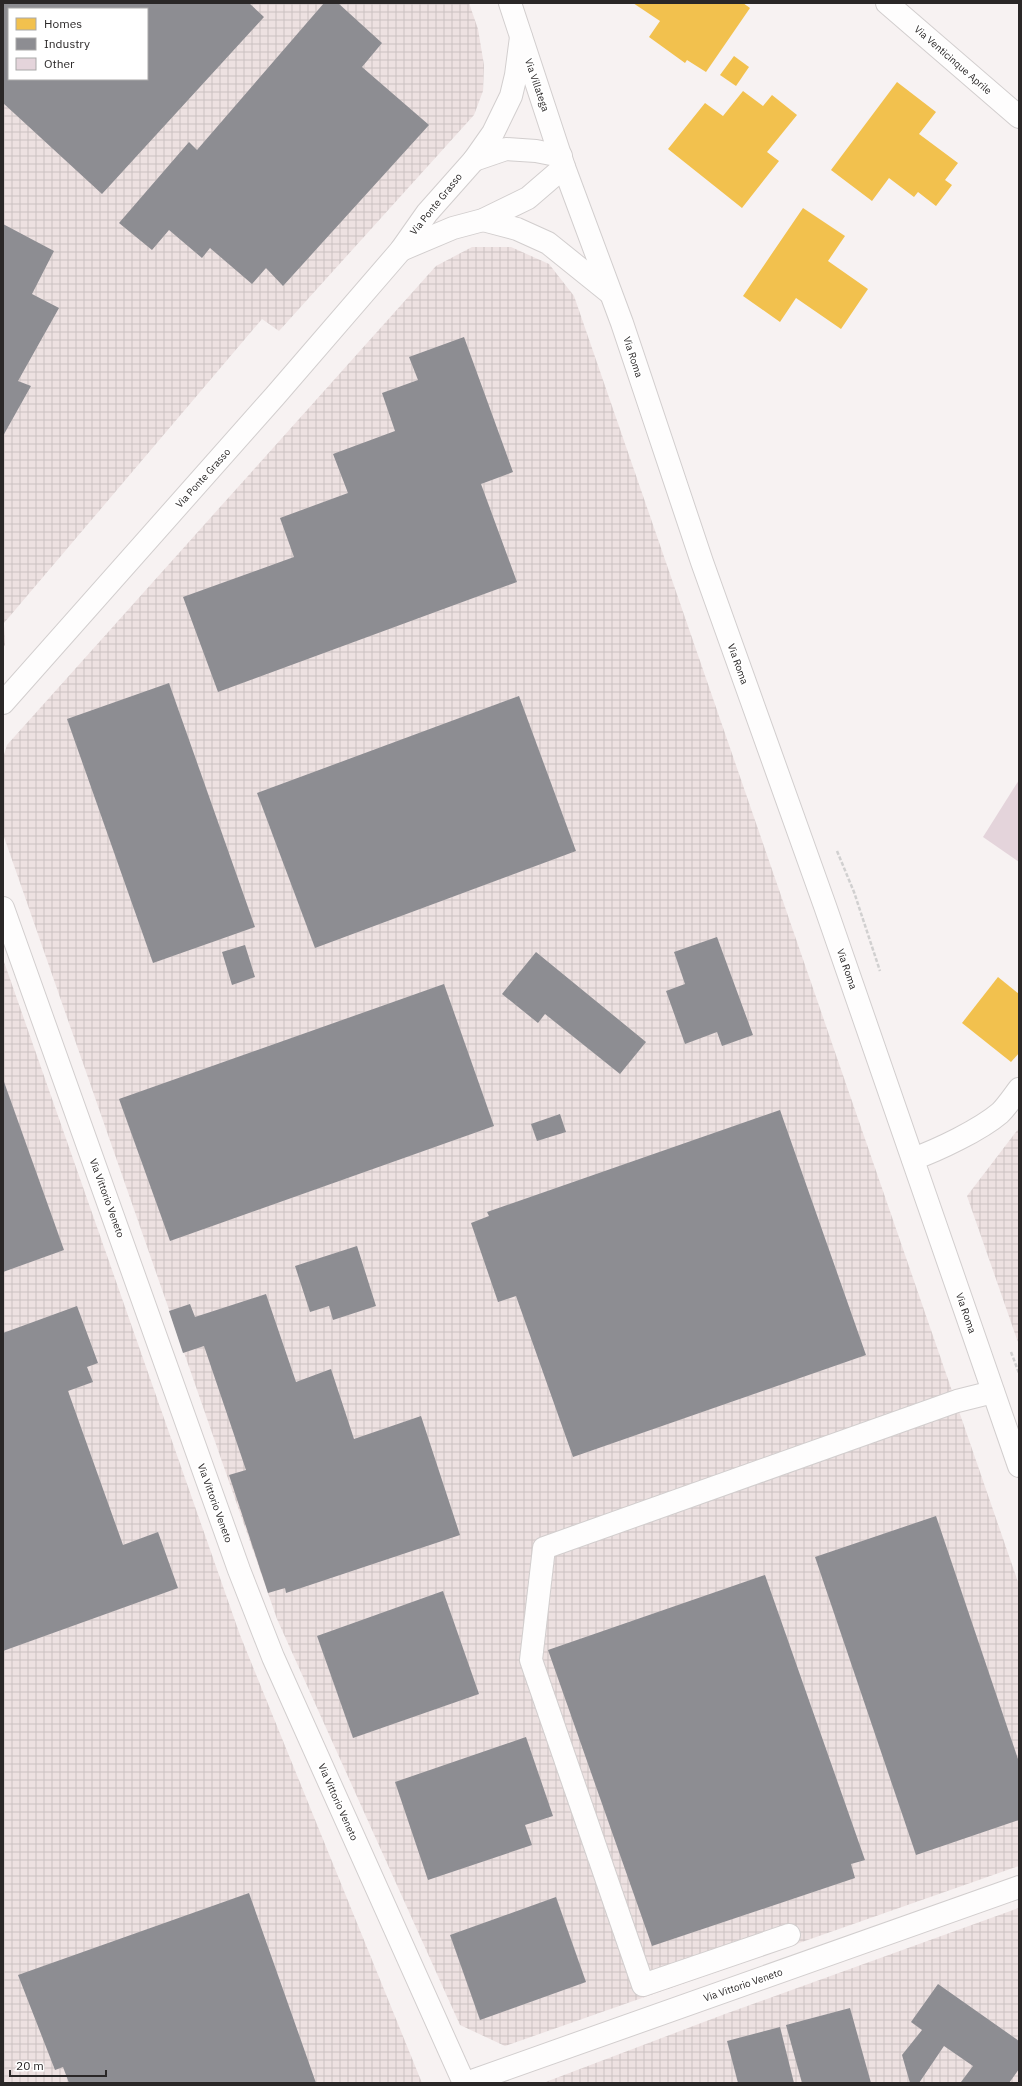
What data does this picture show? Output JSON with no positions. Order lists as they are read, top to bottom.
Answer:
{
  "streets": {
    "street": [
      "Via Venticinque Aprile",
      "Via Villatega",
      "Via Ponte Grasso",
      "Via Roma",
      "Via Vittorio Veneto"
    ]
  },
  "crossings": [
    ["Via Villatega", "Via Ponte Grasso"],
    ["Via Villatega", "Via Roma"],
    ["Via Ponte Grasso", "Via Roma"]
  ],
  "legend": ["Homes", "Industry", "Other"],
  "scale_bar": "20 m"
}
